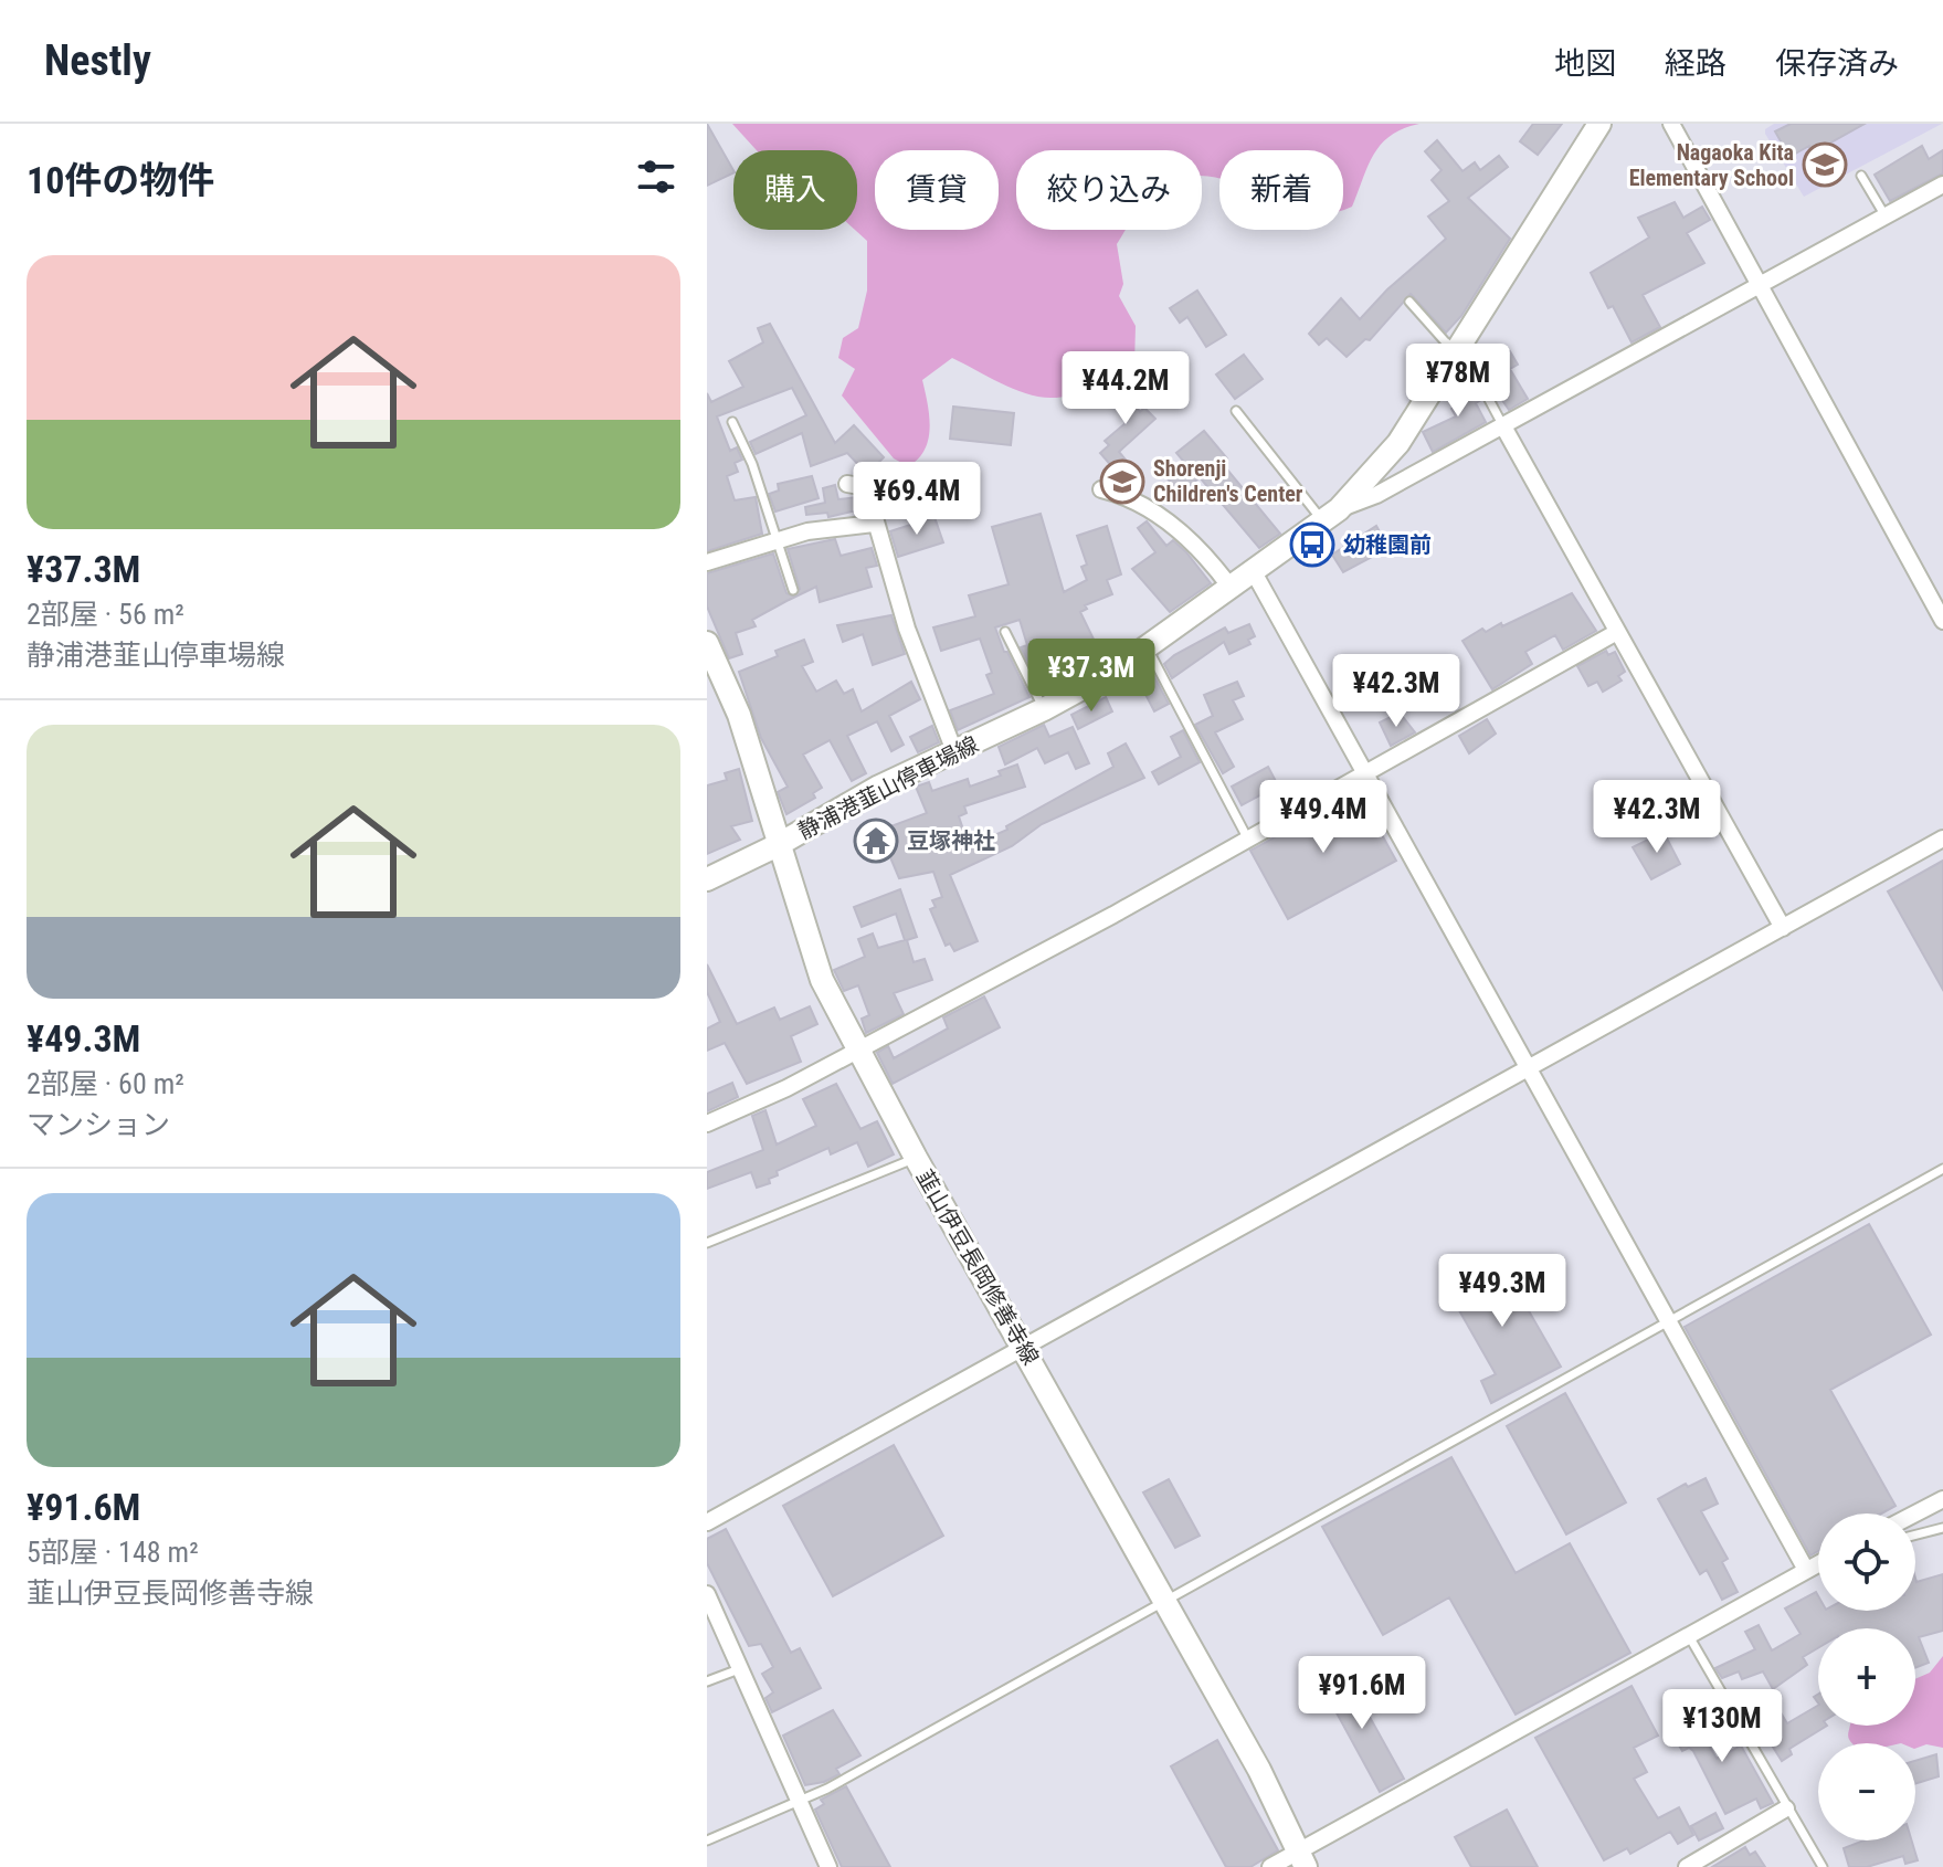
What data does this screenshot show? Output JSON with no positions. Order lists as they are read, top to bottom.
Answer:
{
  "streets": {
    "main road": ["静浦港韮山停車場線", "韮山伊豆長岡修善寺線"]
  },
  "crossings": [
    ["静浦港韮山停車場線", "韮山伊豆長岡修善寺線"]
  ],
  "places": {
    "school or university": ["Nagaoka Kita Elementary School", "Shorenji Children's Center"],
    "bus stop": ["幼稚園前"],
    "temple": ["豆塚神社"]
  },
  "page": {
    "header": "Nestly",
    "nav": ["地図", "経路", "保存済み"],
    "heading": "10件の物件",
    "chip": [
      "購入",
      "賃貸",
      "絞り込み",
      "新着"
    ],
    "list": [
      {
        "name": "¥37.3M",
        "note": "2部屋 · 56 m² · 静浦港韮山停車場線"
      },
      {
        "name": "¥49.3M",
        "note": "2部屋 · 60 m² · マンション"
      },
      {
        "name": "¥91.6M",
        "note": "5部屋 · 148 m² · 韮山伊豆長岡修善寺線"
      }
    ],
    "price": [
      "¥78M",
      "¥44.2M",
      "¥69.4M",
      "¥37.3M",
      "¥42.3M",
      "¥49.4M",
      "¥42.3M",
      "¥49.3M",
      "¥91.6M",
      "¥130M"
    ],
    "map_buttons": ["+", "−"]
  }
}
